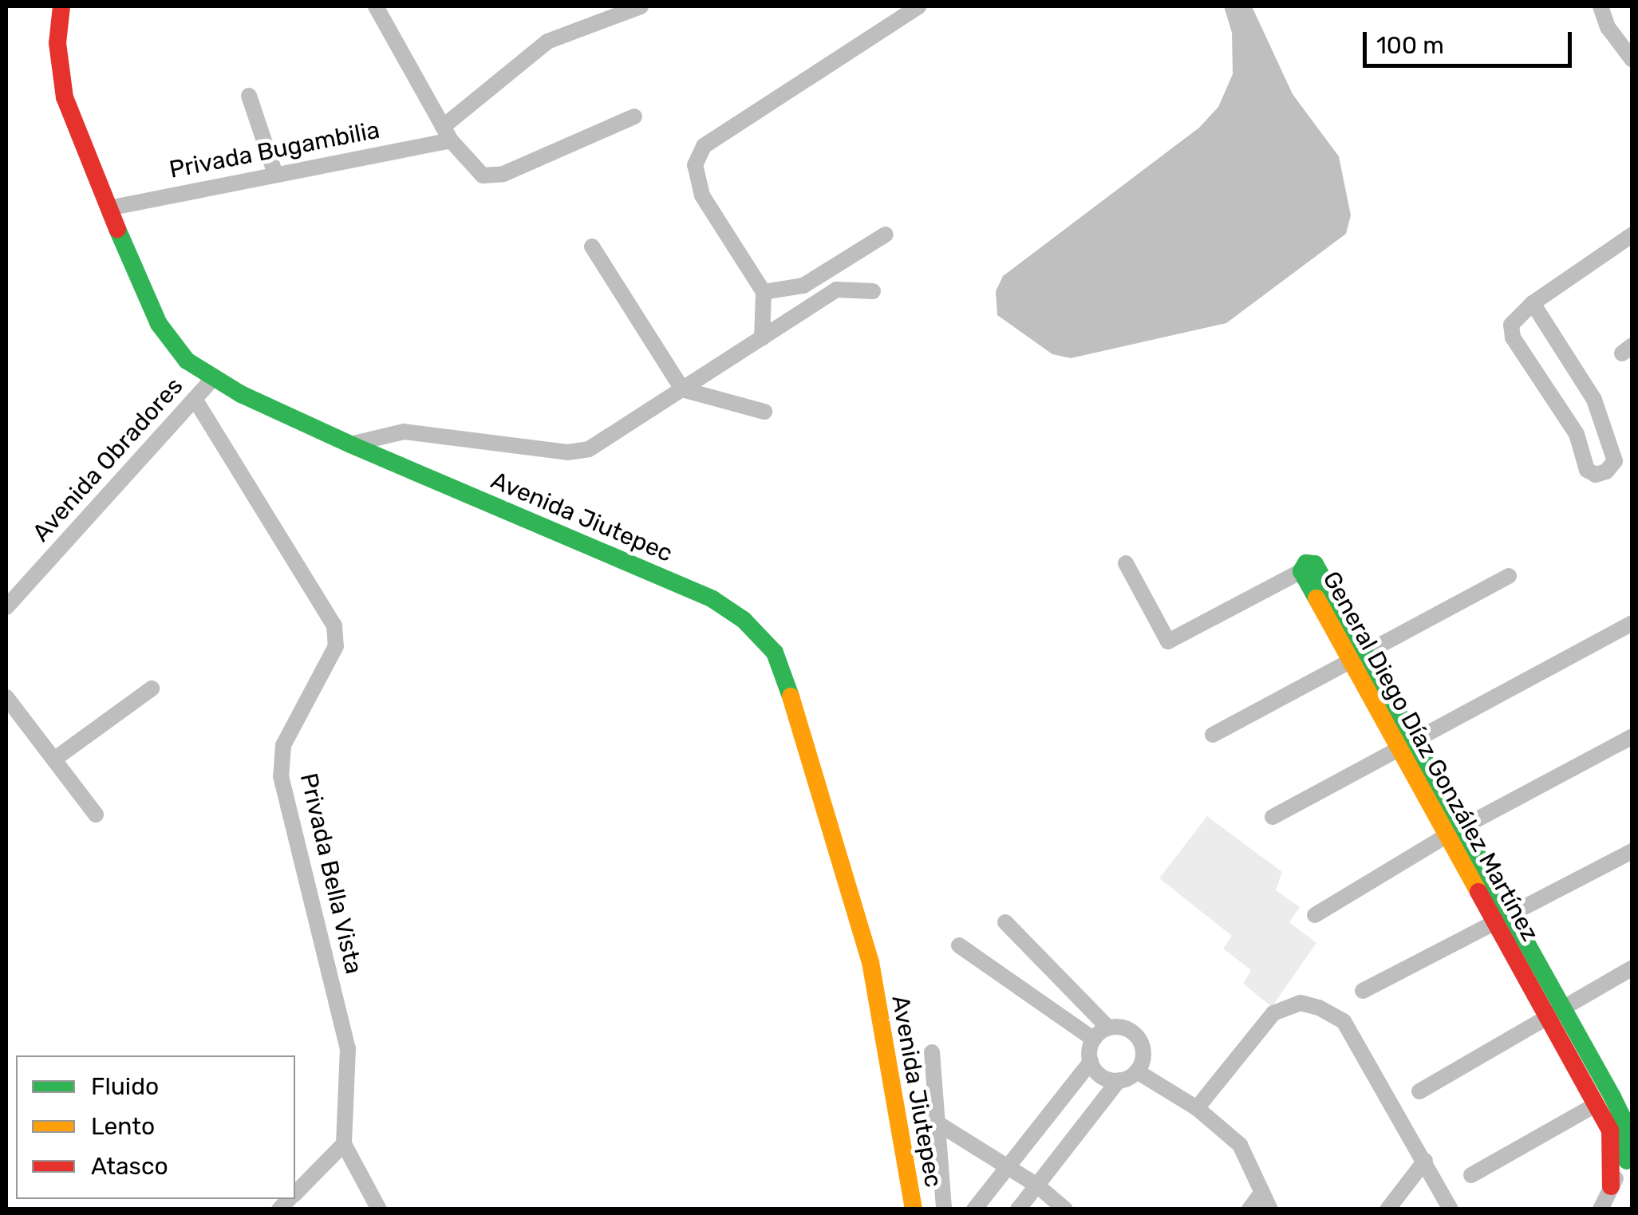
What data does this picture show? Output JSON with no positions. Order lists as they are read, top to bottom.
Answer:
{
  "streets": {
    "main road": ["Avenida Jiutepec", "General Diego Díaz González Martínez"],
    "street": ["Privada Bugambilia", "Avenida Obradores", "Privada Bella Vista"]
  },
  "crossings": [
    ["Privada Bugambilia", "Avenida Jiutepec"],
    ["Avenida Obradores", "Avenida Jiutepec"],
    ["Avenida Obradores", "Privada Bella Vista"]
  ],
  "legend": ["Fluido", "Lento", "Atasco"],
  "scale_bar": "100 m"
}
